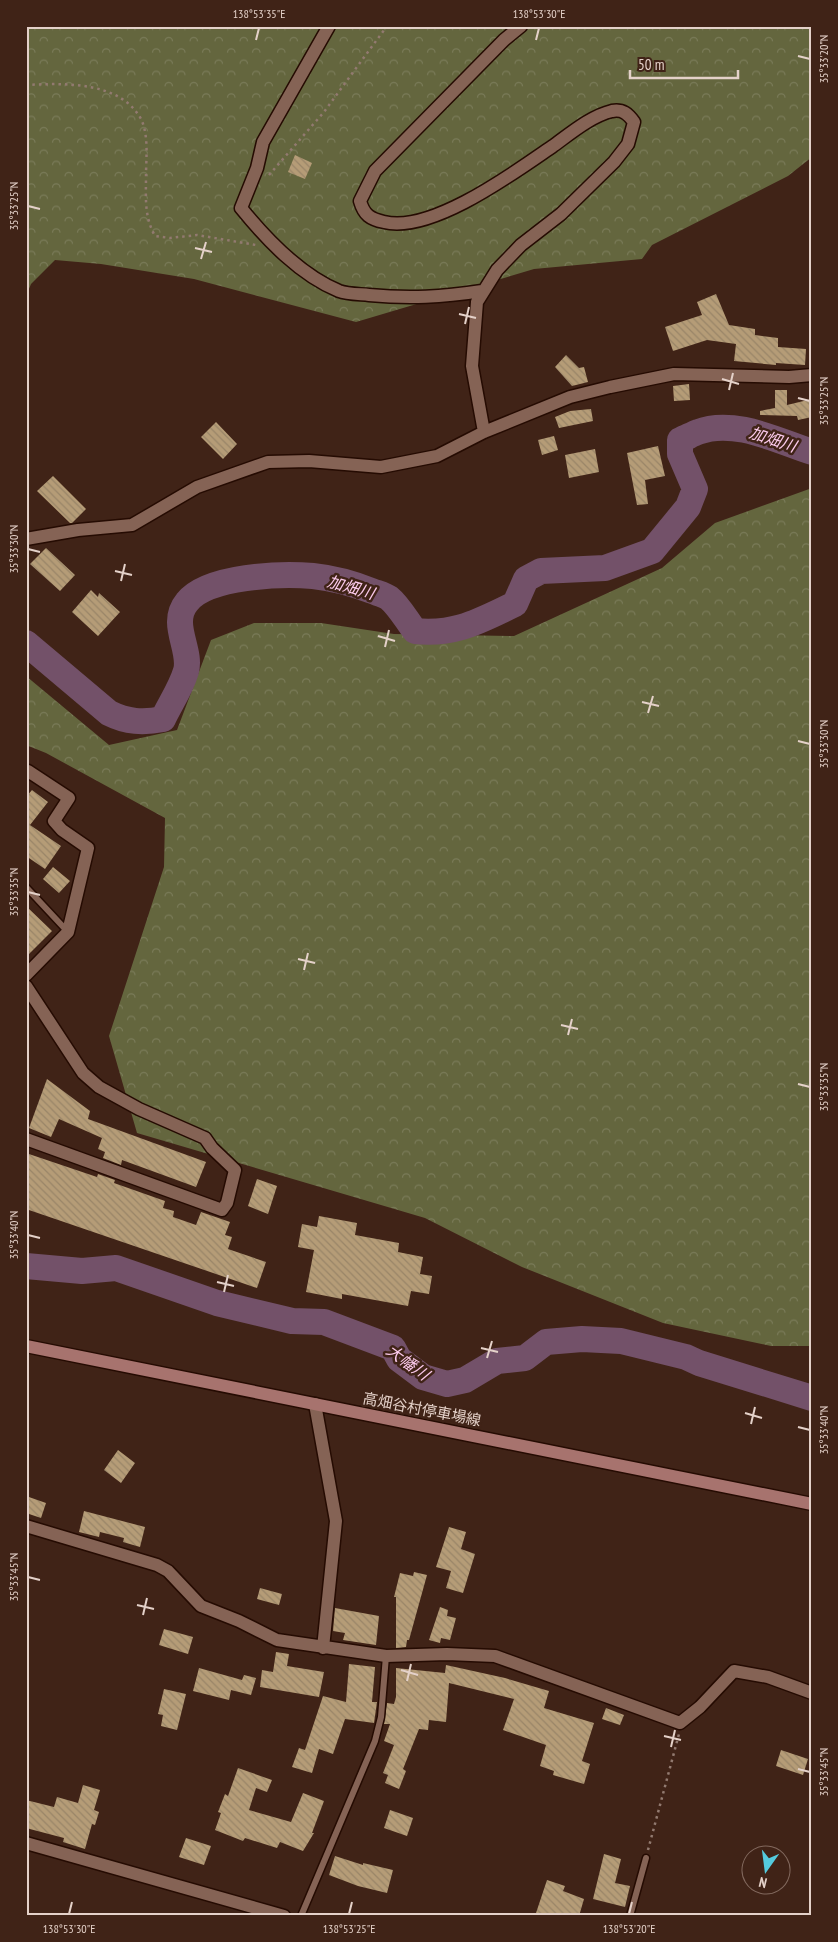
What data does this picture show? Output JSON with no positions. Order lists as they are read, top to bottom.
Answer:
{
  "streets": {
    "main road": ["高畑谷村停車場線"]
  },
  "water": ["加畑川", "大幡川"],
  "scale_bar": "50 m",
  "north": "bottom",
  "coordinates": [
    "138°53'35\"E",
    "138°53'30\"E",
    "35°33'20\"N",
    "35°33'25\"N",
    "35°33'30\"N",
    "35°33'35\"N",
    "35°33'40\"N",
    "35°33'45\"N",
    "138°53'25\"E",
    "138°53'20\"E"
  ]
}
